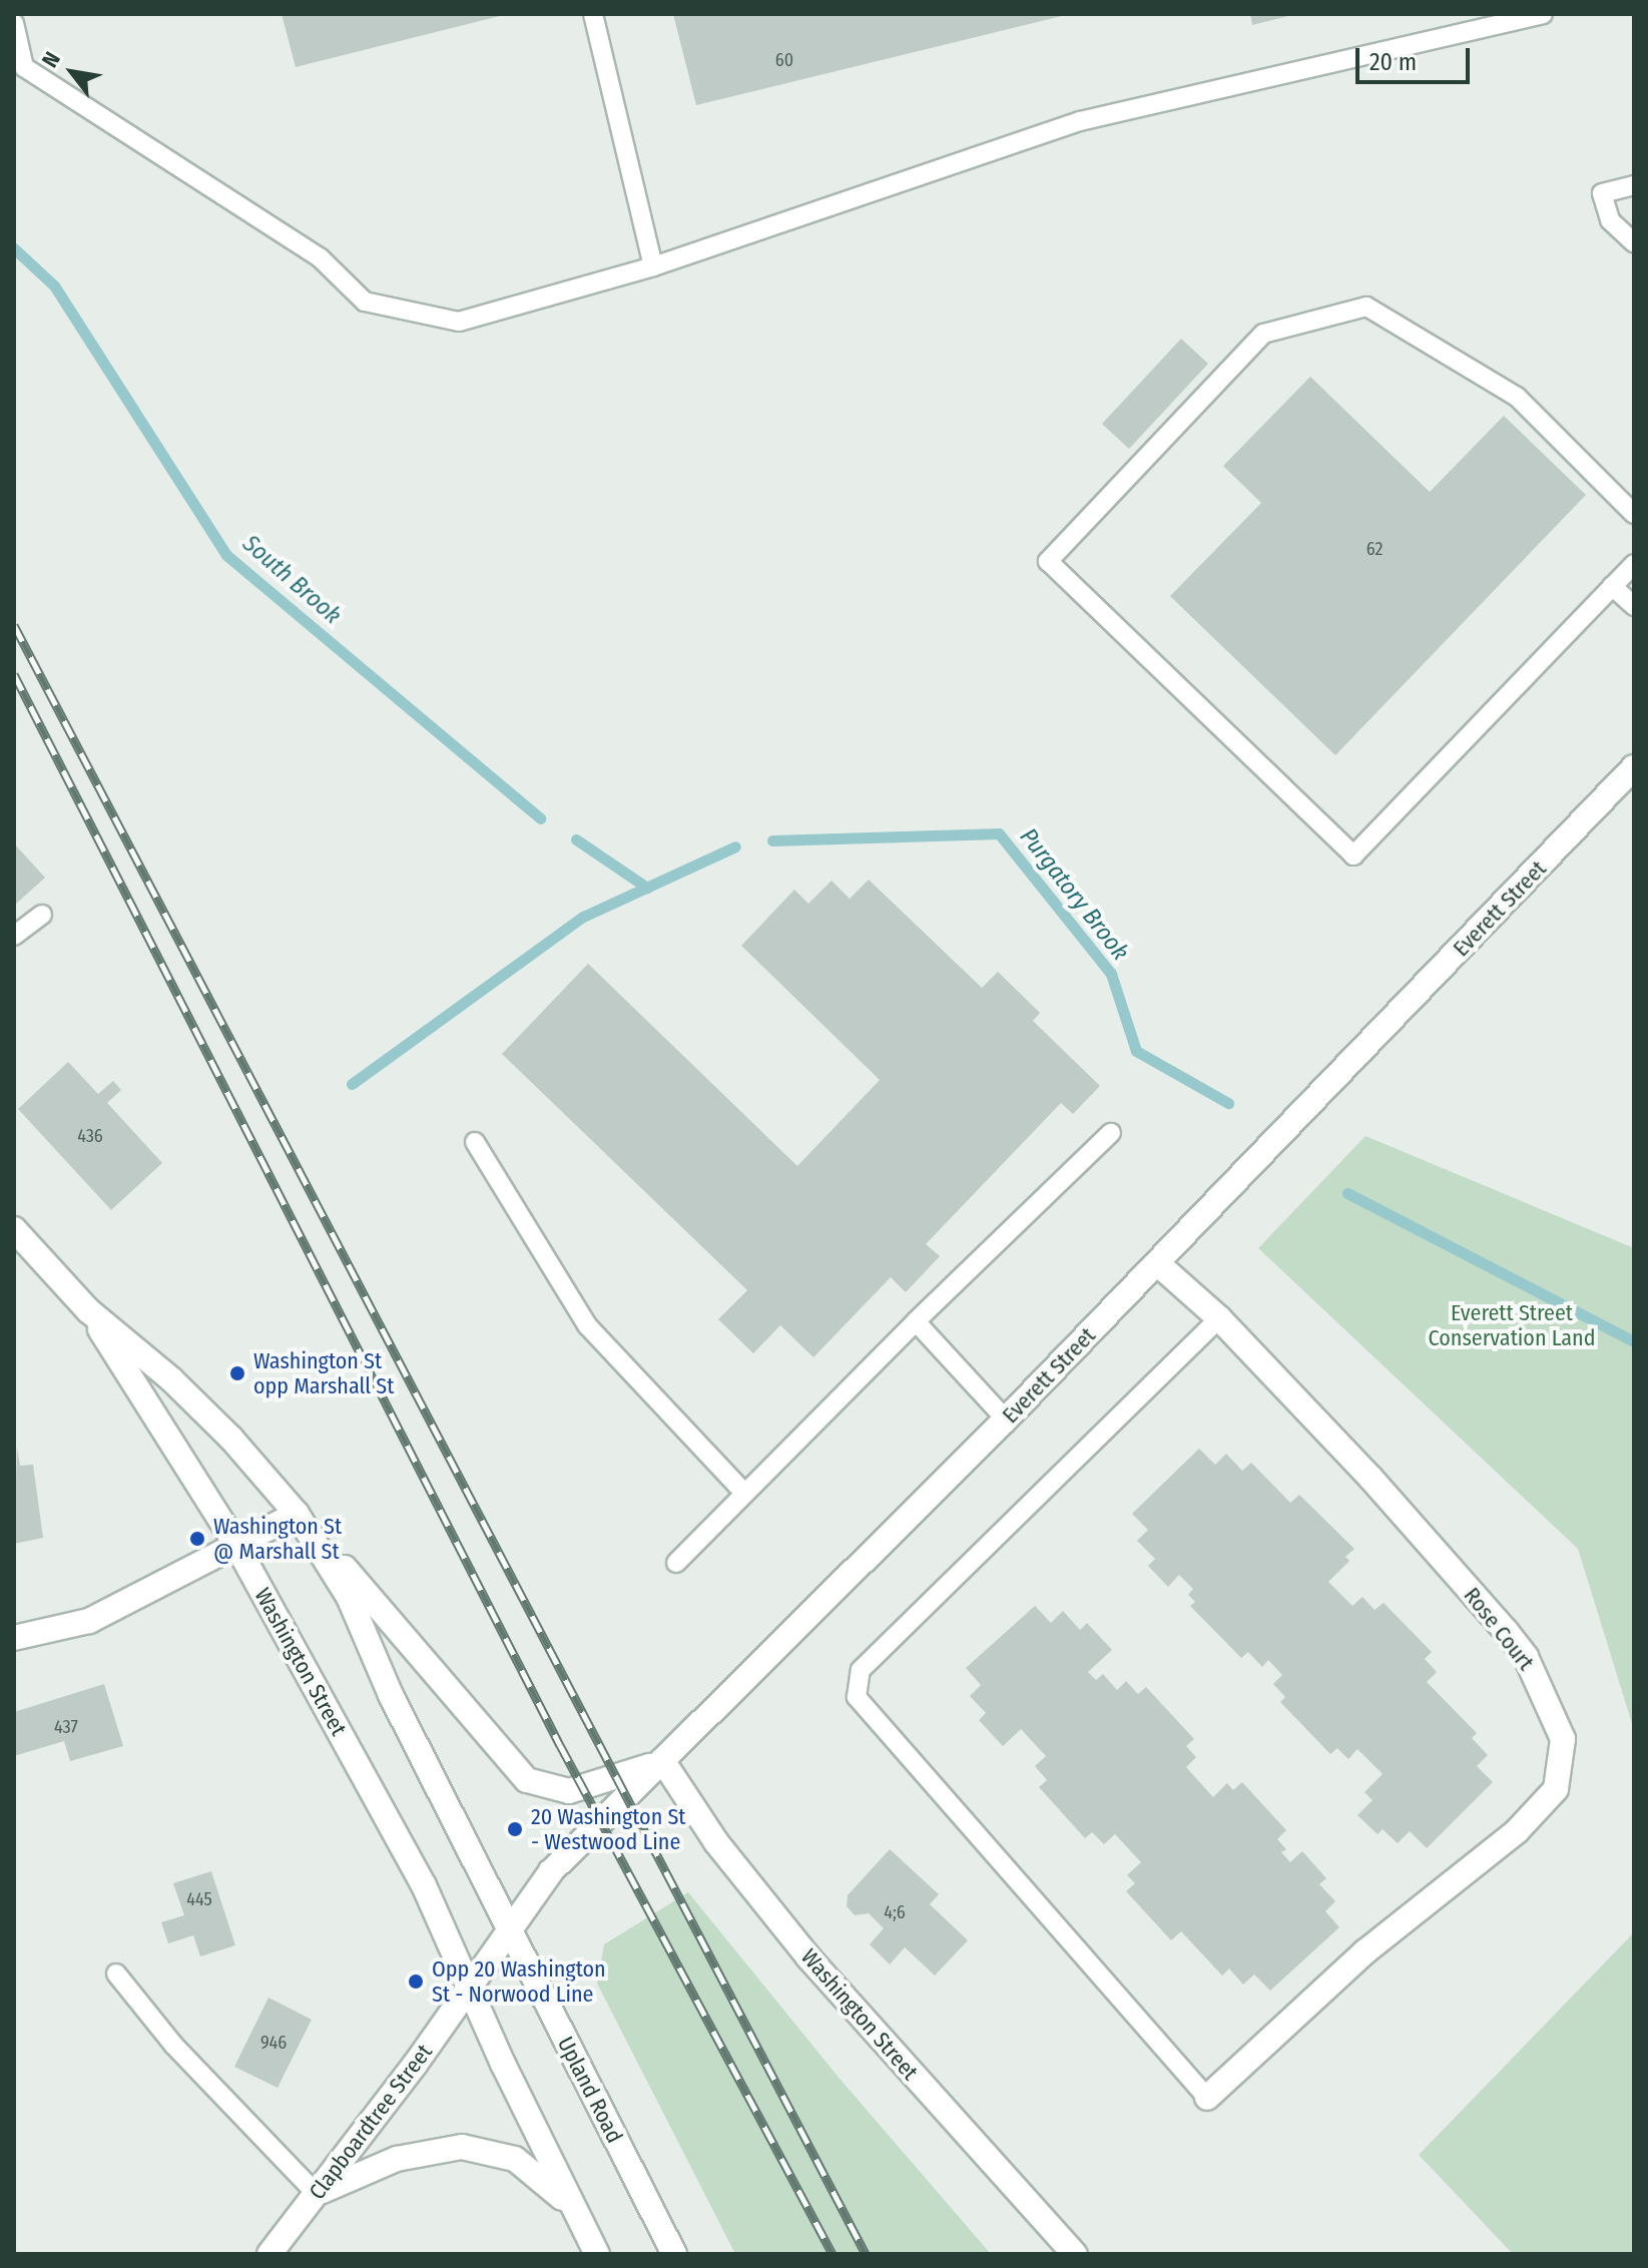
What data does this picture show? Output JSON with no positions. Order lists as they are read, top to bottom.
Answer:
{
  "streets": {
    "main road": [
      "Everett Street",
      "Rose Court",
      "Washington Street",
      "Upland Road",
      "Clapboardtree Street"
    ]
  },
  "crossings": [
    ["Everett Street", "Rose Court"],
    ["Everett Street", "Washington Street"],
    ["Everett Street", "Upland Road"],
    ["Everett Street", "Clapboardtree Street"],
    ["Washington Street", "Upland Road"],
    ["Washington Street", "Clapboardtree Street"]
  ],
  "water": ["South Brook", "Purgatory Brook"],
  "parks": ["Everett Street Conservation Land"],
  "places": [
    "Washington St opp Marshall St",
    "Washington St @ Marshall St",
    "20 Washington St - Westwood Line",
    "Opp 20 Washington St - Norwood Line"
  ],
  "house_numbers": [
    "60",
    "62",
    "436",
    "437",
    "445",
    "4;6",
    "946"
  ],
  "scale_bar": "20 m",
  "north": "top left"
}
